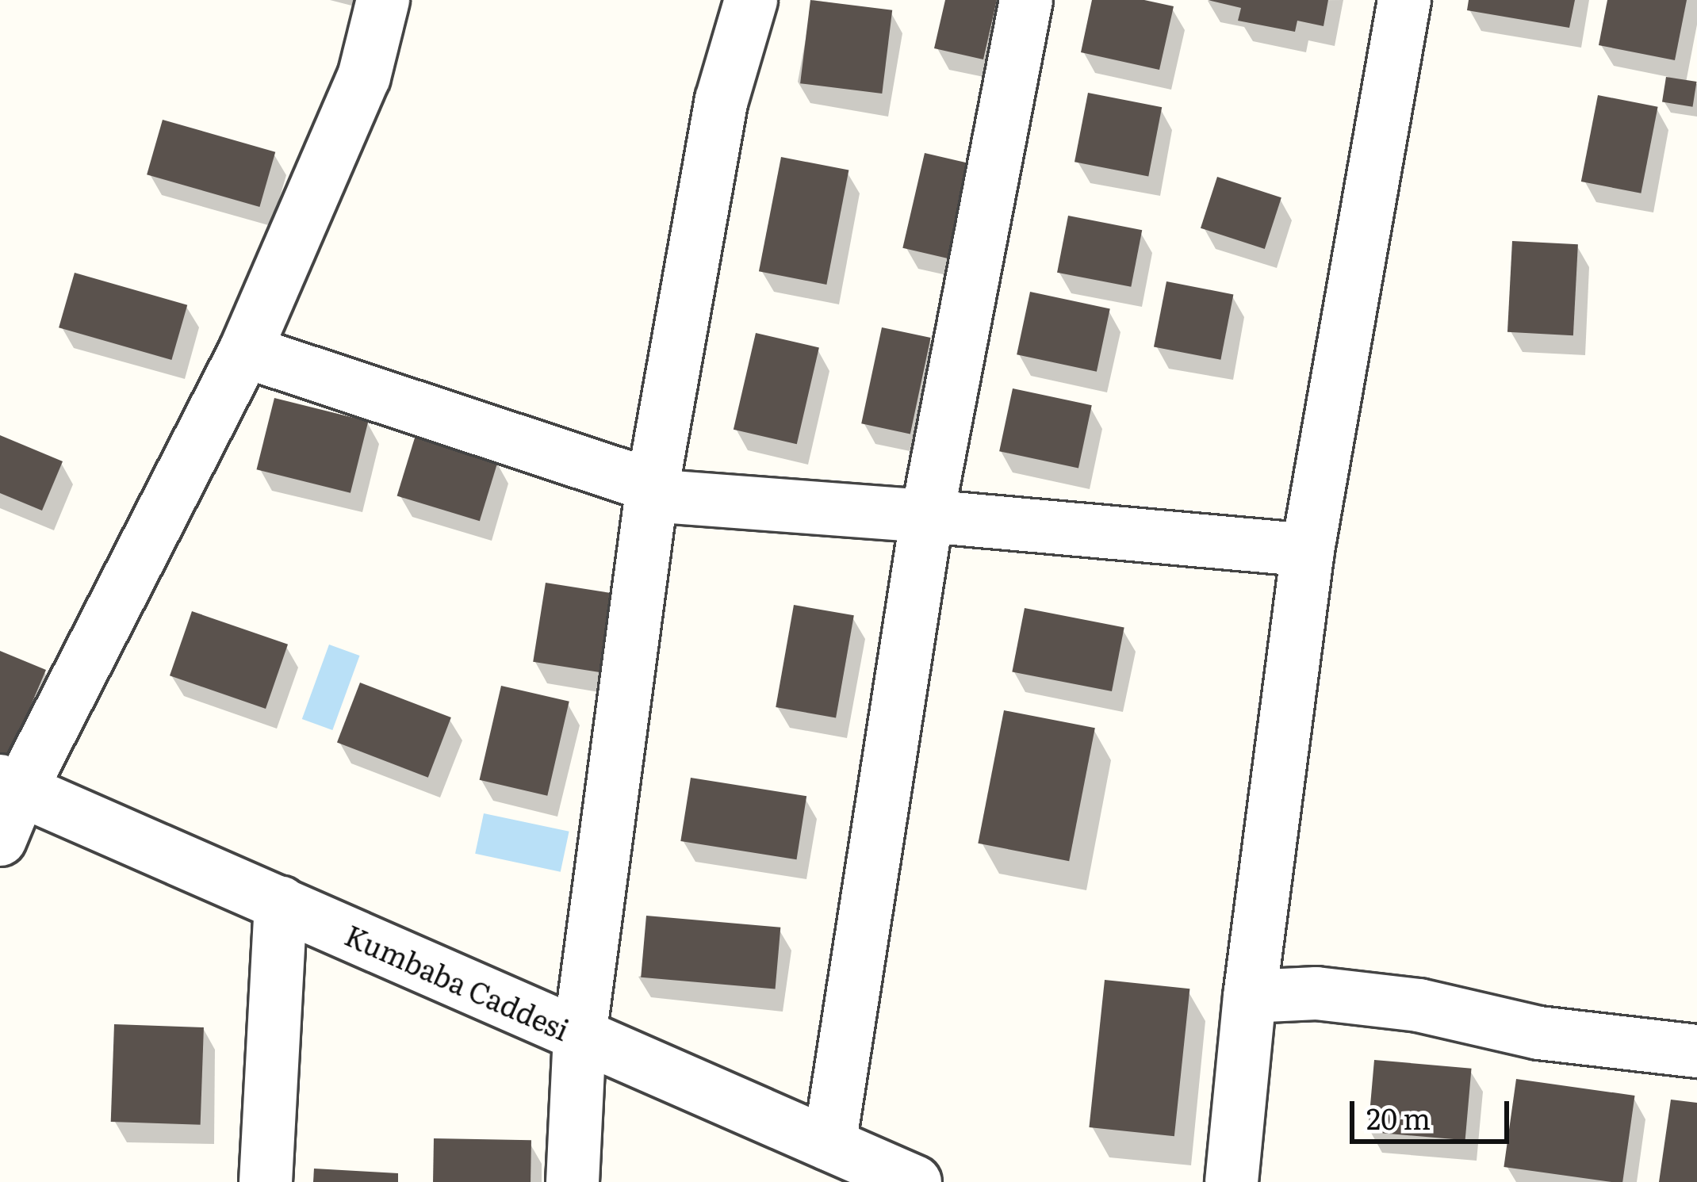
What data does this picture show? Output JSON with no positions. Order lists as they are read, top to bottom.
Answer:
{
  "streets": {
    "street": ["Kumbaba Caddesi"]
  },
  "scale_bar": "20 m"
}
